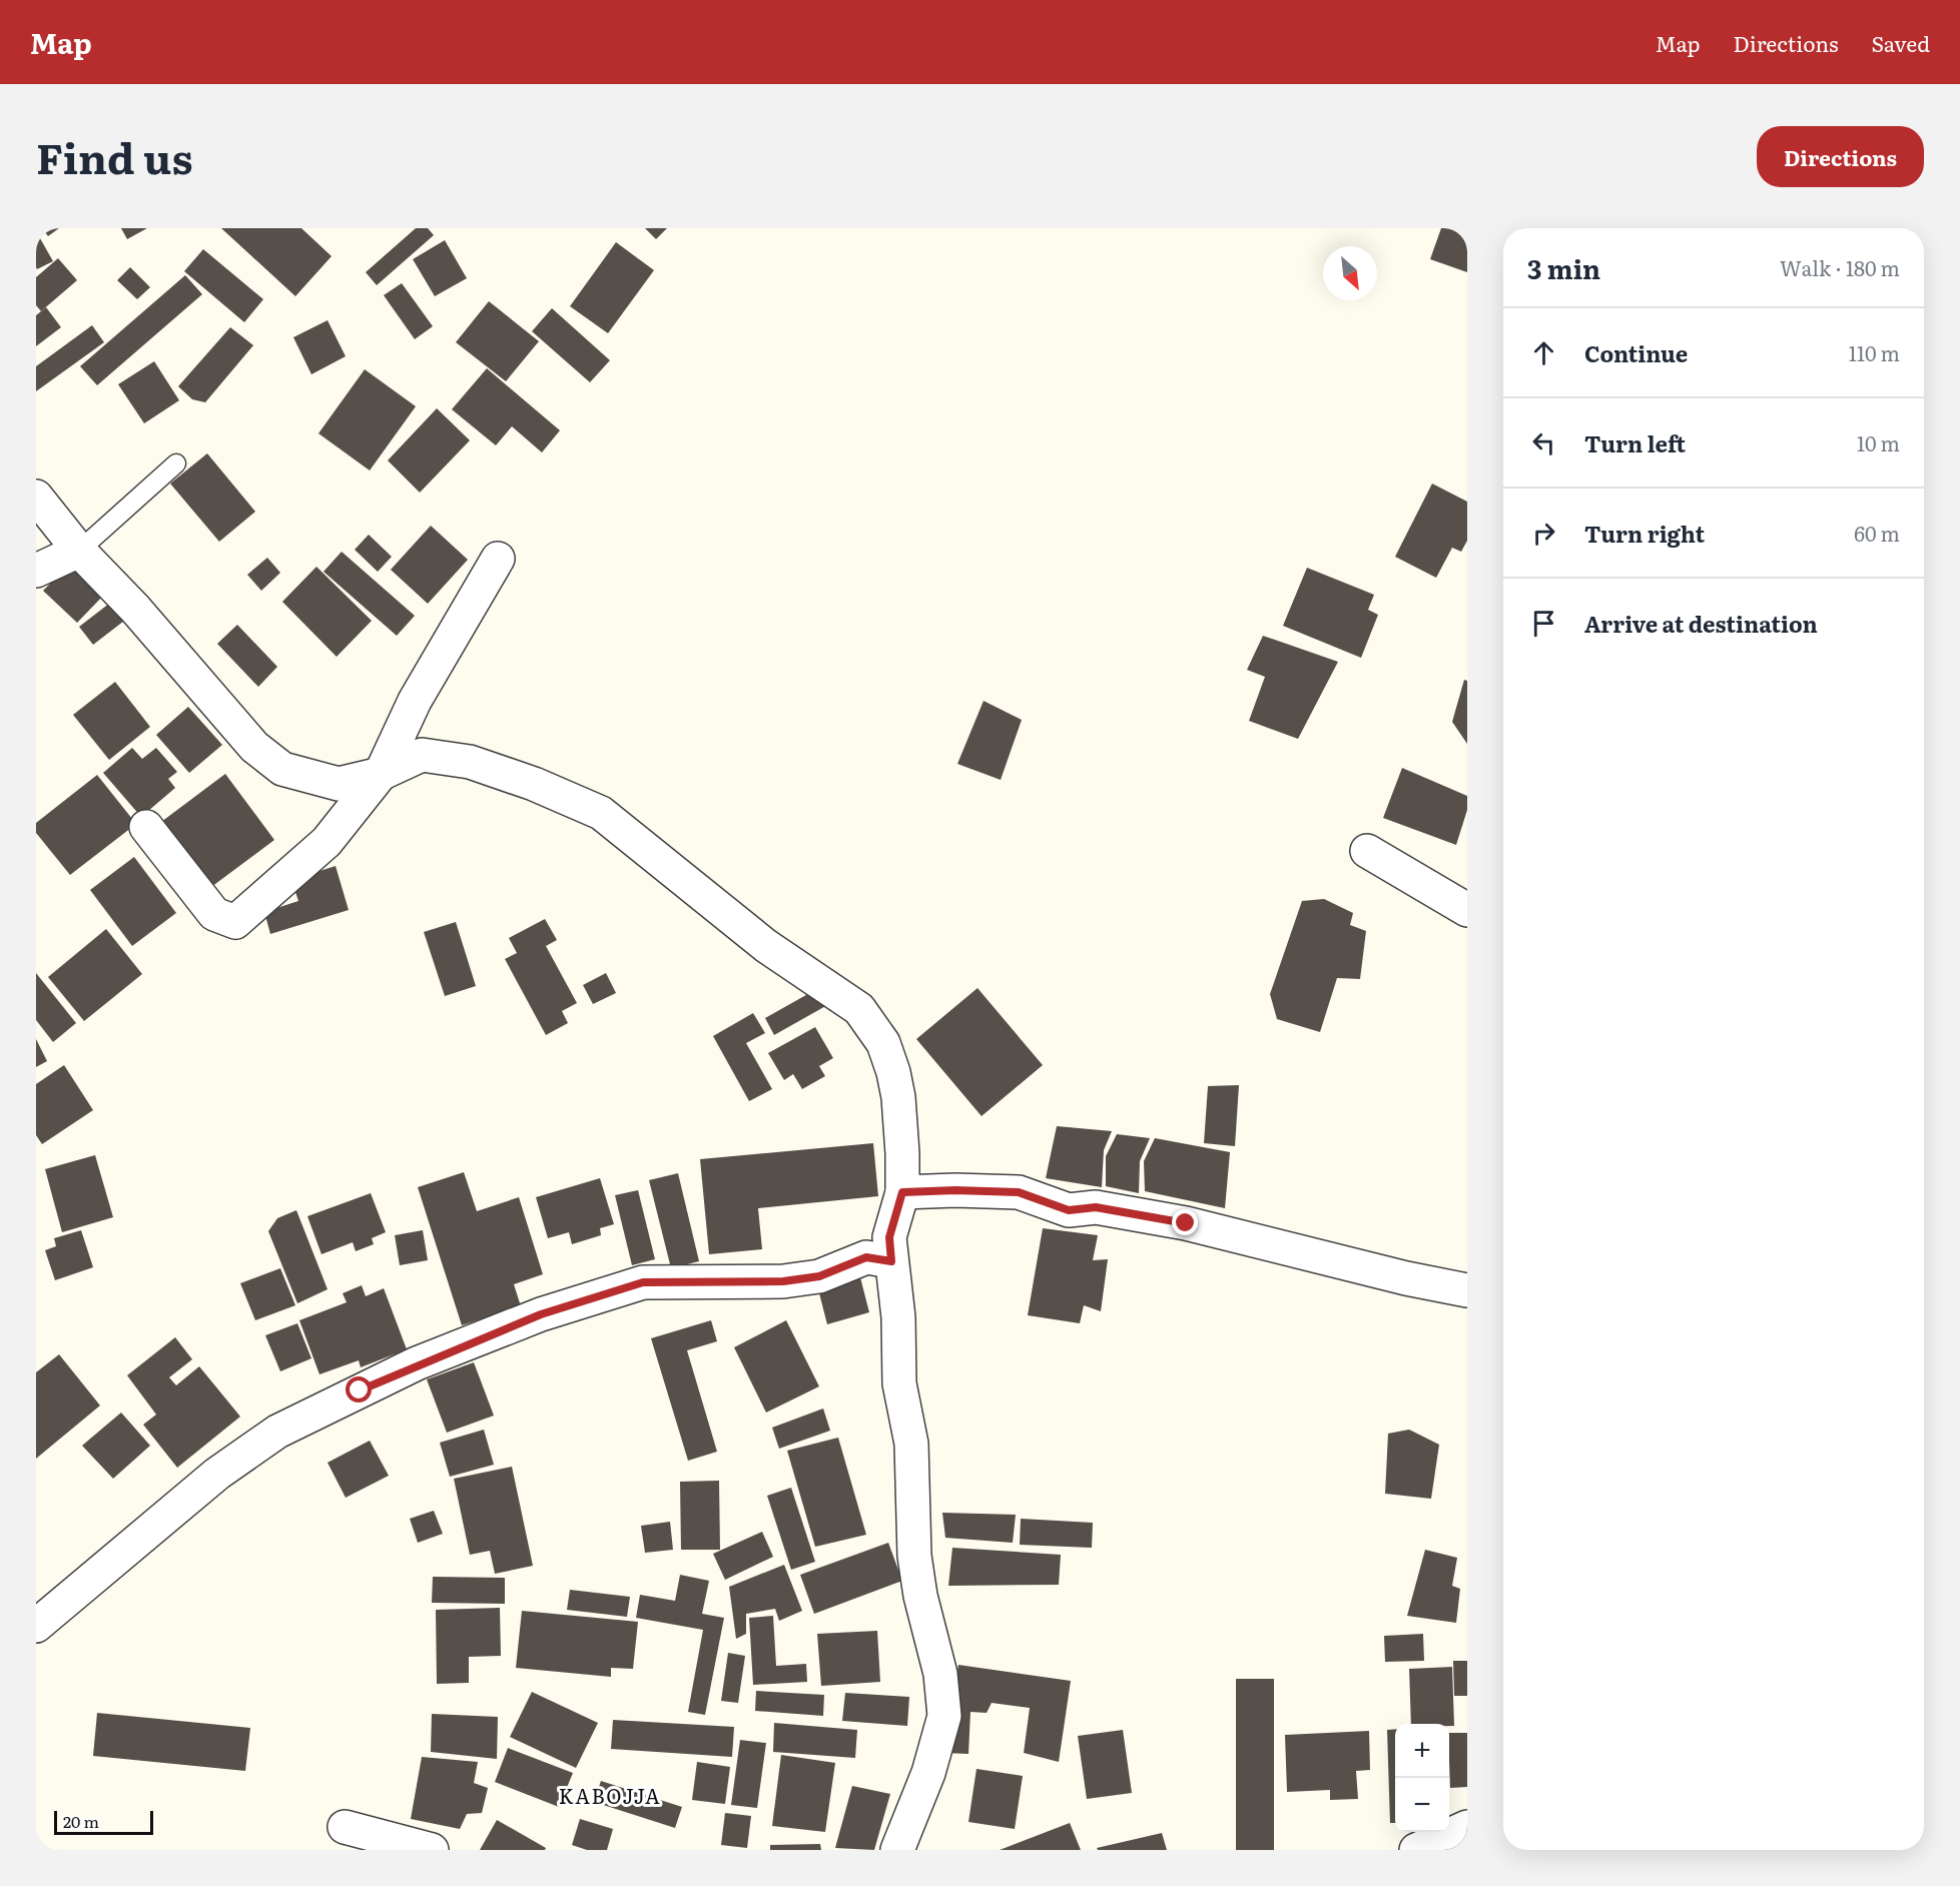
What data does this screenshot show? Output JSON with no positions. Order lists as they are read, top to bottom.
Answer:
{
  "districts": ["KABOJJA"],
  "scale_bar": "20 m",
  "north": "bottom right",
  "page": {
    "header": "Map",
    "nav": ["Map", "Directions", "Saved"],
    "title": "Find us",
    "buttons": "Directions",
    "heading": ["3 min", "Walk · 180 m"],
    "list": [
      ["Continue", "110 m"],
      ["Turn left", "10 m"],
      ["Turn right", "60 m"],
      "Arrive at destination"
    ],
    "map_buttons": ["+", "−"],
    "scale": "20 m"
  }
}
